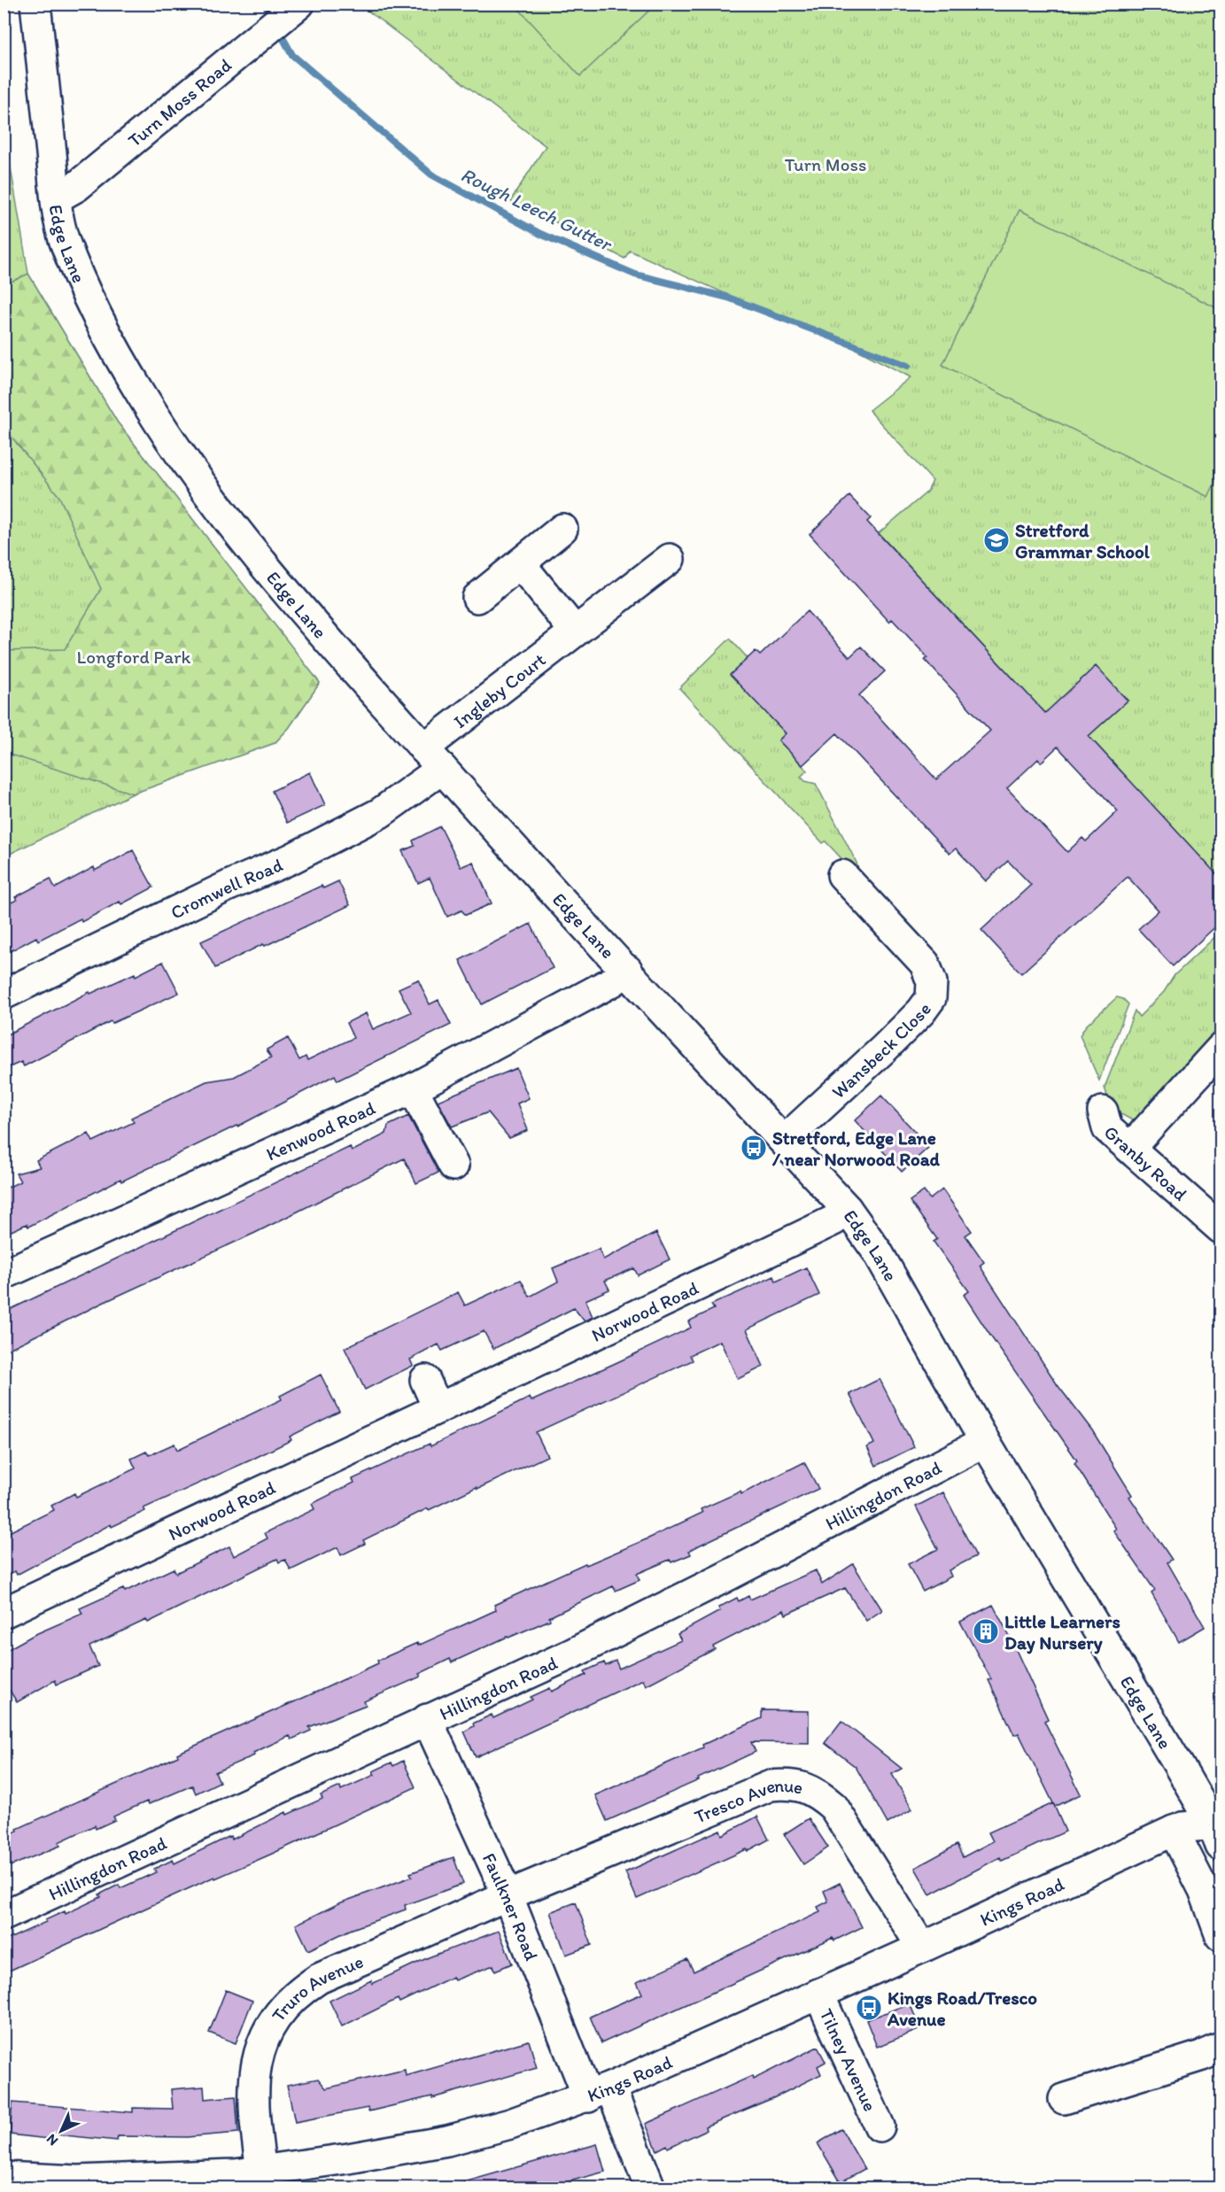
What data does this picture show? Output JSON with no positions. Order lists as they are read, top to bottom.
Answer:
{
  "streets": {
    "main road": [
      "Turn Moss Road",
      "Edge Lane",
      "Ingleby Court",
      "Cromwell Road",
      "Wansbeck Close",
      "Kenwood Road",
      "Granby Road",
      "Norwood Road",
      "Hillingdon Road",
      "Tresco Avenue",
      "Kings Road",
      "Faulkner Road",
      "Truro Avenue",
      "Tilney Avenue"
    ]
  },
  "crossings": [
    ["Turn Moss Road", "Edge Lane"],
    ["Edge Lane", "Ingleby Court"],
    ["Edge Lane", "Cromwell Road"],
    ["Edge Lane", "Wansbeck Close"],
    ["Edge Lane", "Kenwood Road"],
    ["Edge Lane", "Norwood Road"],
    ["Edge Lane", "Hillingdon Road"],
    ["Edge Lane", "Kings Road"],
    ["Ingleby Court", "Cromwell Road"],
    ["Hillingdon Road", "Faulkner Road"],
    ["Tresco Avenue", "Kings Road"],
    ["Tresco Avenue", "Faulkner Road"],
    ["Tresco Avenue", "Truro Avenue"],
    ["Kings Road", "Faulkner Road"],
    ["Kings Road", "Truro Avenue"],
    ["Kings Road", "Tilney Avenue"],
    ["Faulkner Road", "Truro Avenue"]
  ],
  "water": ["Rough Leech Gutter"],
  "parks": ["Turn Moss", "Longford Park"],
  "places": {
    "school or university": ["Stretford Grammar School"],
    "bus stop": ["Stretford, Edge Lane / near Norwood Road", "Kings Road/Tresco Avenue"],
    "building": ["Little Learners Day Nursery"]
  },
  "north": "bottom left"
}
